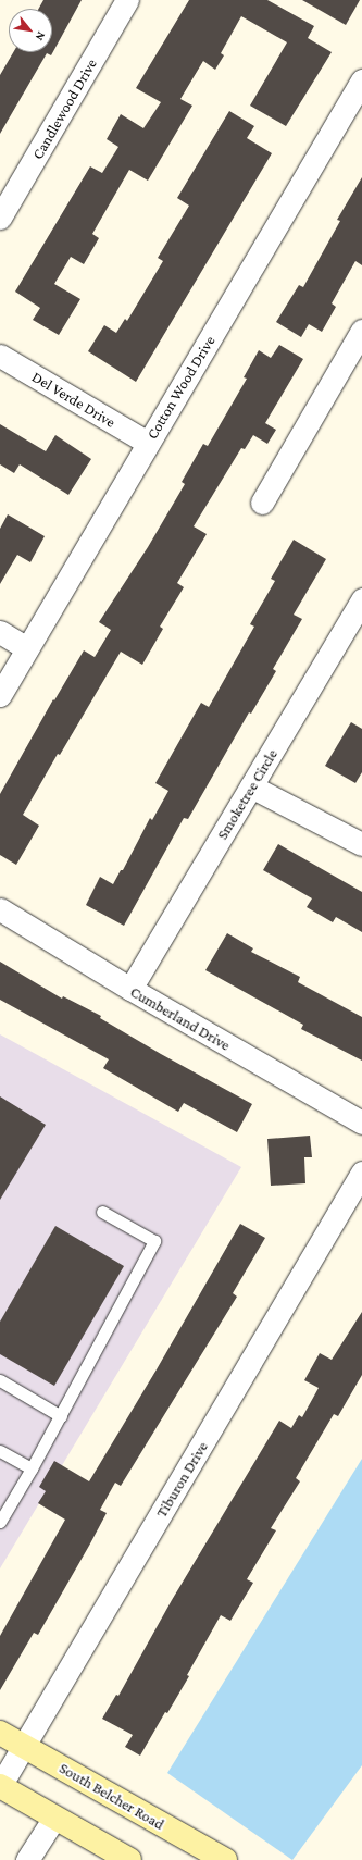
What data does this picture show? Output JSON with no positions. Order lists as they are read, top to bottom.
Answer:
{
  "streets": {
    "main road": ["South Belcher Road"],
    "street": [
      "Candlewood Drive",
      "Cotton Wood Drive",
      "Del Verde Drive",
      "Smoketree Circle",
      "Cumberland Drive",
      "Tiburon Drive"
    ]
  },
  "crossings": [
    ["Cotton Wood Drive", "Del Verde Drive"],
    ["Smoketree Circle", "Cumberland Drive"],
    ["Tiburon Drive", "South Belcher Road"]
  ],
  "north": "bottom right"
}
